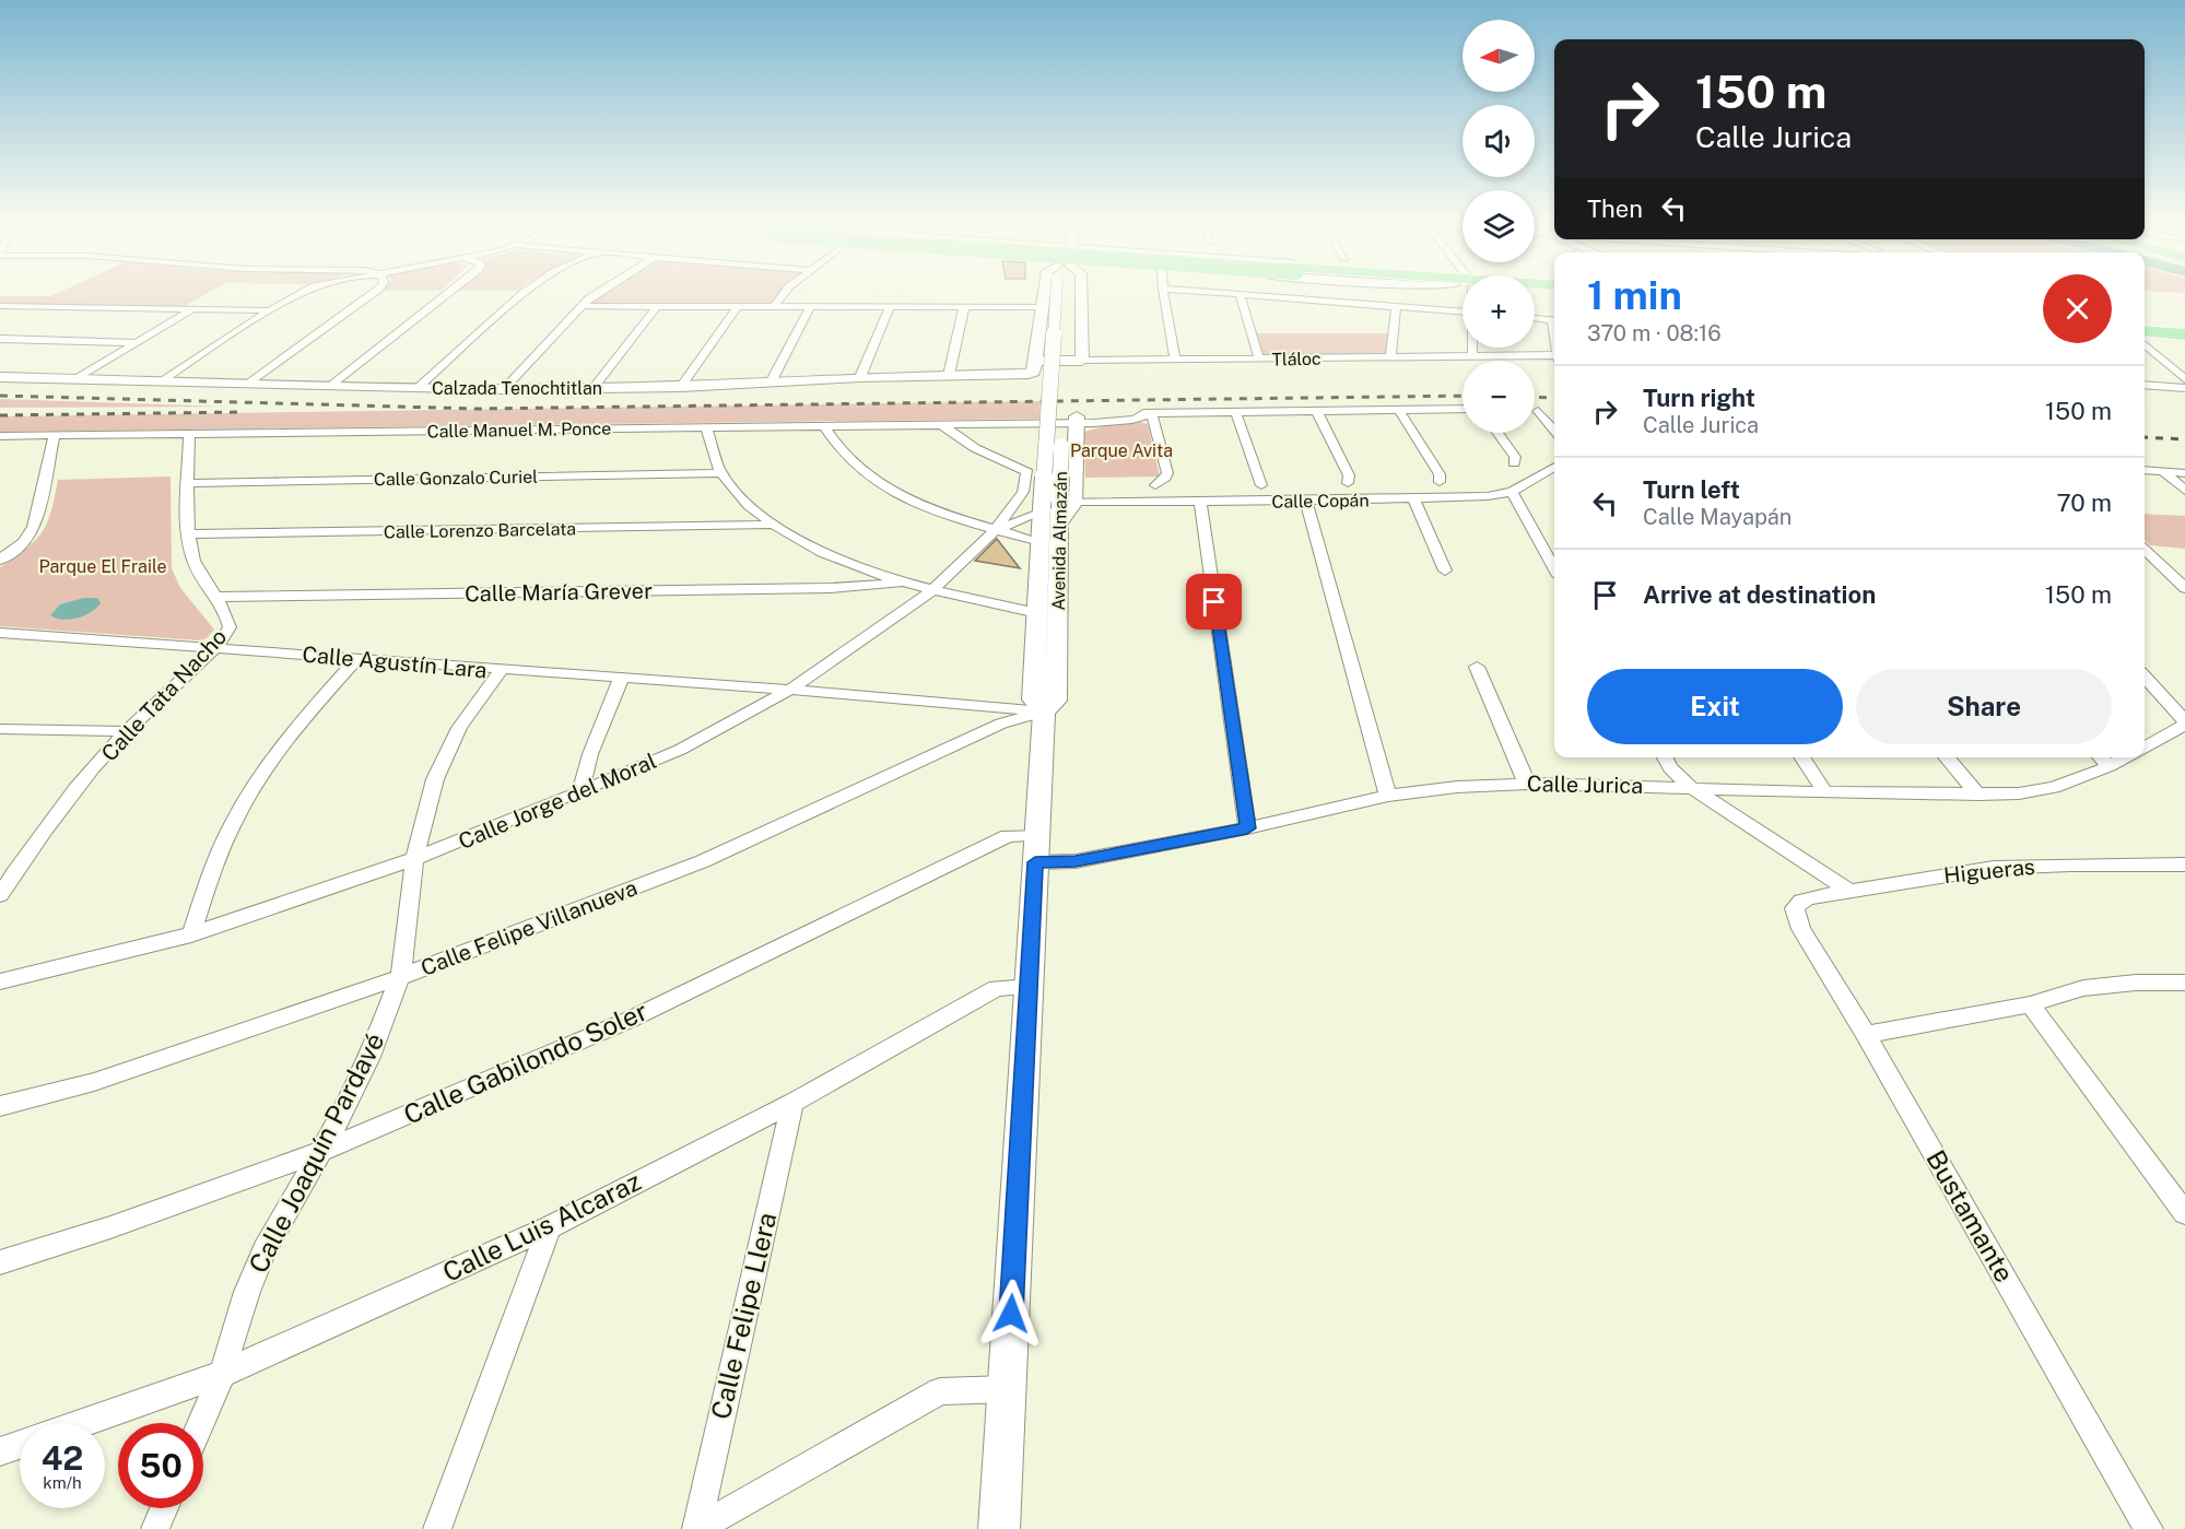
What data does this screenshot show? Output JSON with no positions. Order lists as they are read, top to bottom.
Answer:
{
  "streets": {
    "street": [
      "Tláloc",
      "Calzada Tenochtitlan",
      "Calle Manuel M. Ponce",
      "Calle Gonzalo Curiel",
      "Calle Copán",
      "Calle Lorenzo Barcelata",
      "Avenida Almazán",
      "Calle María Grever",
      "Calle Agustín Lara",
      "Calle Tata Nacho",
      "Calle Jurica",
      "Calle Jorge del Moral",
      "Higueras",
      "Calle Felipe Villanueva",
      "Calle Gabilondo Soler",
      "Calle Joaquín Pardavé",
      "Bustamante",
      "Calle Luis Alcaraz",
      "Calle Felipe Llera"
    ]
  },
  "crossings": [
    ["Tláloc", "Calzada Tenochtitlan"],
    ["Calle Manuel M. Ponce", "Calle Tata Nacho"],
    ["Calle Manuel M. Ponce", "Calle Jorge del Moral"],
    ["Calle Gonzalo Curiel", "Calle Tata Nacho"],
    ["Calle Copán", "Avenida Almazán"],
    ["Calle Lorenzo Barcelata", "Calle Tata Nacho"],
    ["Avenida Almazán", "Calle Agustín Lara"],
    ["Avenida Almazán", "Calle Jurica"],
    ["Avenida Almazán", "Calle Felipe Villanueva"],
    ["Avenida Almazán", "Calle Gabilondo Soler"],
    ["Avenida Almazán", "Calle Luis Alcaraz"],
    ["Calle María Grever", "Calle Tata Nacho"],
    ["Calle Agustín Lara", "Calle Tata Nacho"],
    ["Calle Agustín Lara", "Calle Jorge del Moral"],
    ["Calle Agustín Lara", "Calle Felipe Villanueva"],
    ["Calle Agustín Lara", "Calle Joaquín Pardavé"],
    ["Calle Jurica", "Calle Gabilondo Soler"],
    ["Calle Jorge del Moral", "Calle Joaquín Pardavé"],
    ["Higueras", "Bustamante"],
    ["Calle Felipe Villanueva", "Calle Joaquín Pardavé"],
    ["Calle Gabilondo Soler", "Calle Joaquín Pardavé"],
    ["Calle Joaquín Pardavé", "Calle Luis Alcaraz"],
    ["Calle Luis Alcaraz", "Calle Felipe Llera"]
  ],
  "parks": ["Parque Avita", "Parque El Fraile"],
  "north": "left",
  "page": {
    "map_buttons": ["+", "−"],
    "turn": ["150 m", "Calle Jurica"],
    "then": "Then",
    "heading": ["1 min", "370 m · 08:16"],
    "list": [
      {
        "name": "Turn right",
        "note": "Calle Jurica",
        "value": "150 m"
      },
      {
        "name": "Turn left",
        "note": "Calle Mayapán",
        "value": "70 m"
      },
      {
        "name": "Arrive at destination",
        "value": "150 m"
      }
    ],
    "buttons": ["Exit", "Share"],
    "speed": "42 km/h",
    "limit": "50"
  }
}
